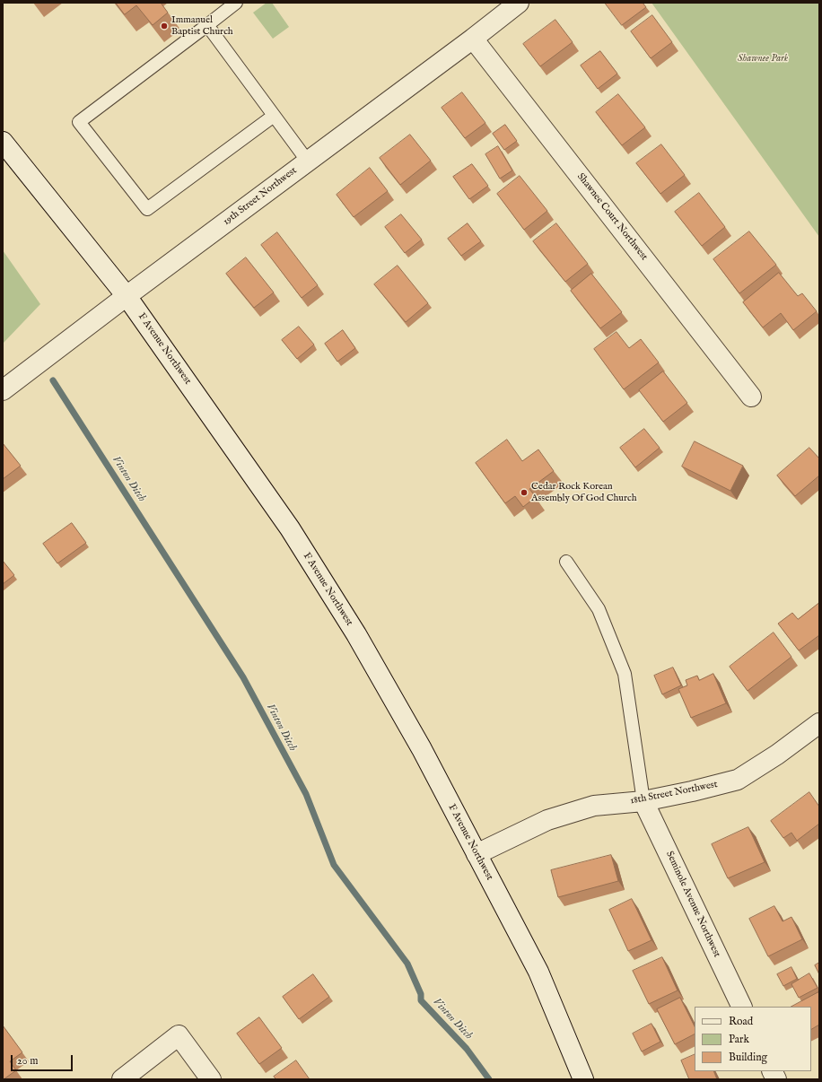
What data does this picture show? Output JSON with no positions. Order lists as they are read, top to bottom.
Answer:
{
  "streets": {
    "street": [
      "19th Street Northwest",
      "Shawnee Court Northwest",
      "F Avenue Northwest",
      "18th Street Northwest",
      "Seminole Avenue Northwest"
    ]
  },
  "crossings": [
    ["19th Street Northwest", "Shawnee Court Northwest"],
    ["19th Street Northwest", "F Avenue Northwest"],
    ["F Avenue Northwest", "18th Street Northwest"],
    ["18th Street Northwest", "Seminole Avenue Northwest"]
  ],
  "water": ["Vinton Ditch"],
  "parks": ["Shawnee Park"],
  "places": ["Immanuel Baptist Church", "Cedar Rock Korean Assembly Of God Church"],
  "legend": ["Road", "Park", "Building"],
  "scale_bar": "20 m"
}
